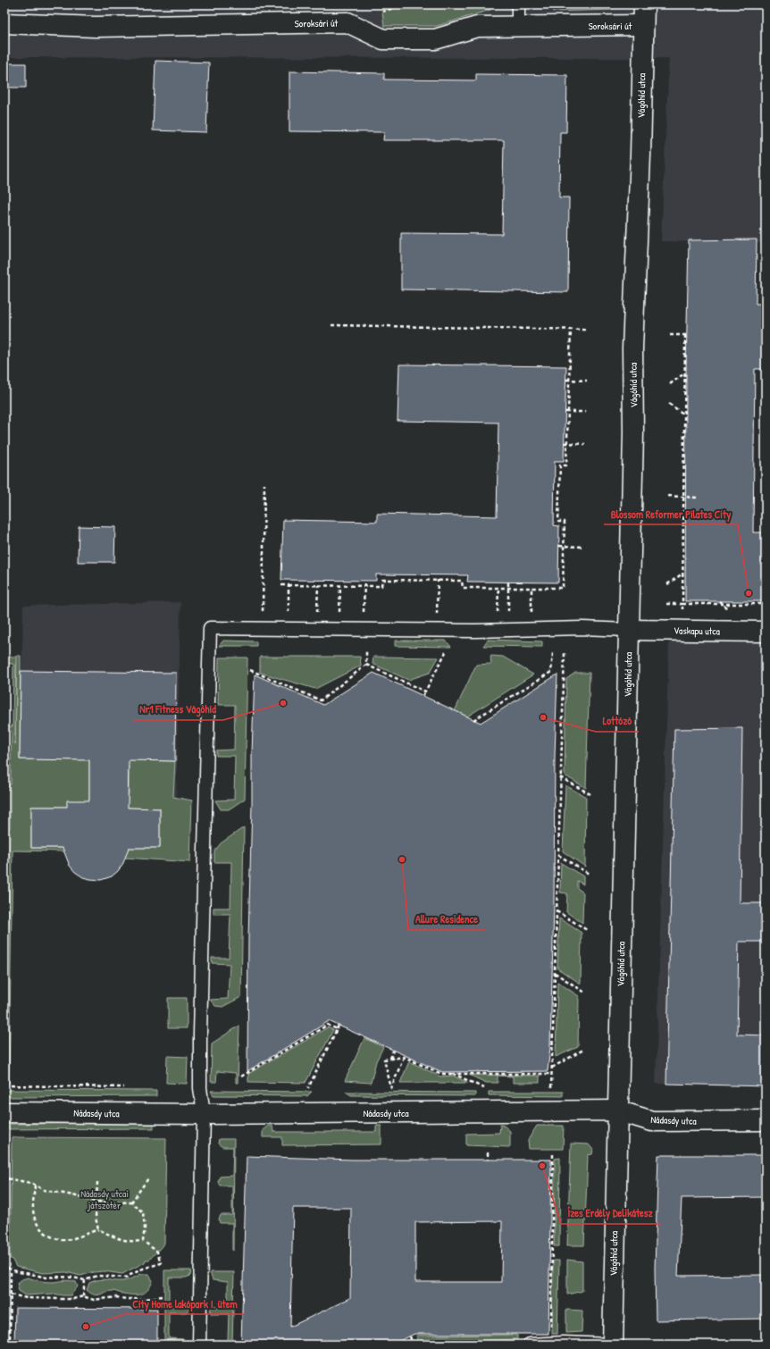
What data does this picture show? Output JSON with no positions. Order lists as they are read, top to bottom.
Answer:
{
  "streets": {
    "street": [
      "Soroksári út",
      "Vágóhíd utca",
      "Vaskapu utca",
      "Nádasdy utca"
    ]
  },
  "crossings": [
    ["Soroksári út", "Vágóhíd utca"],
    ["Vágóhíd utca", "Vaskapu utca"],
    ["Vágóhíd utca", "Nádasdy utca"]
  ],
  "parks": ["Nádasdy utcai játszótér"],
  "places": [
    "Blossom Reformer Pilates City",
    "Nr1 Fitness Vágóhíd",
    "Lottózó",
    "Allure Residence",
    "Ízes Erdély Delikátesz",
    "City Home lakópark I. ütem"
  ]
}
